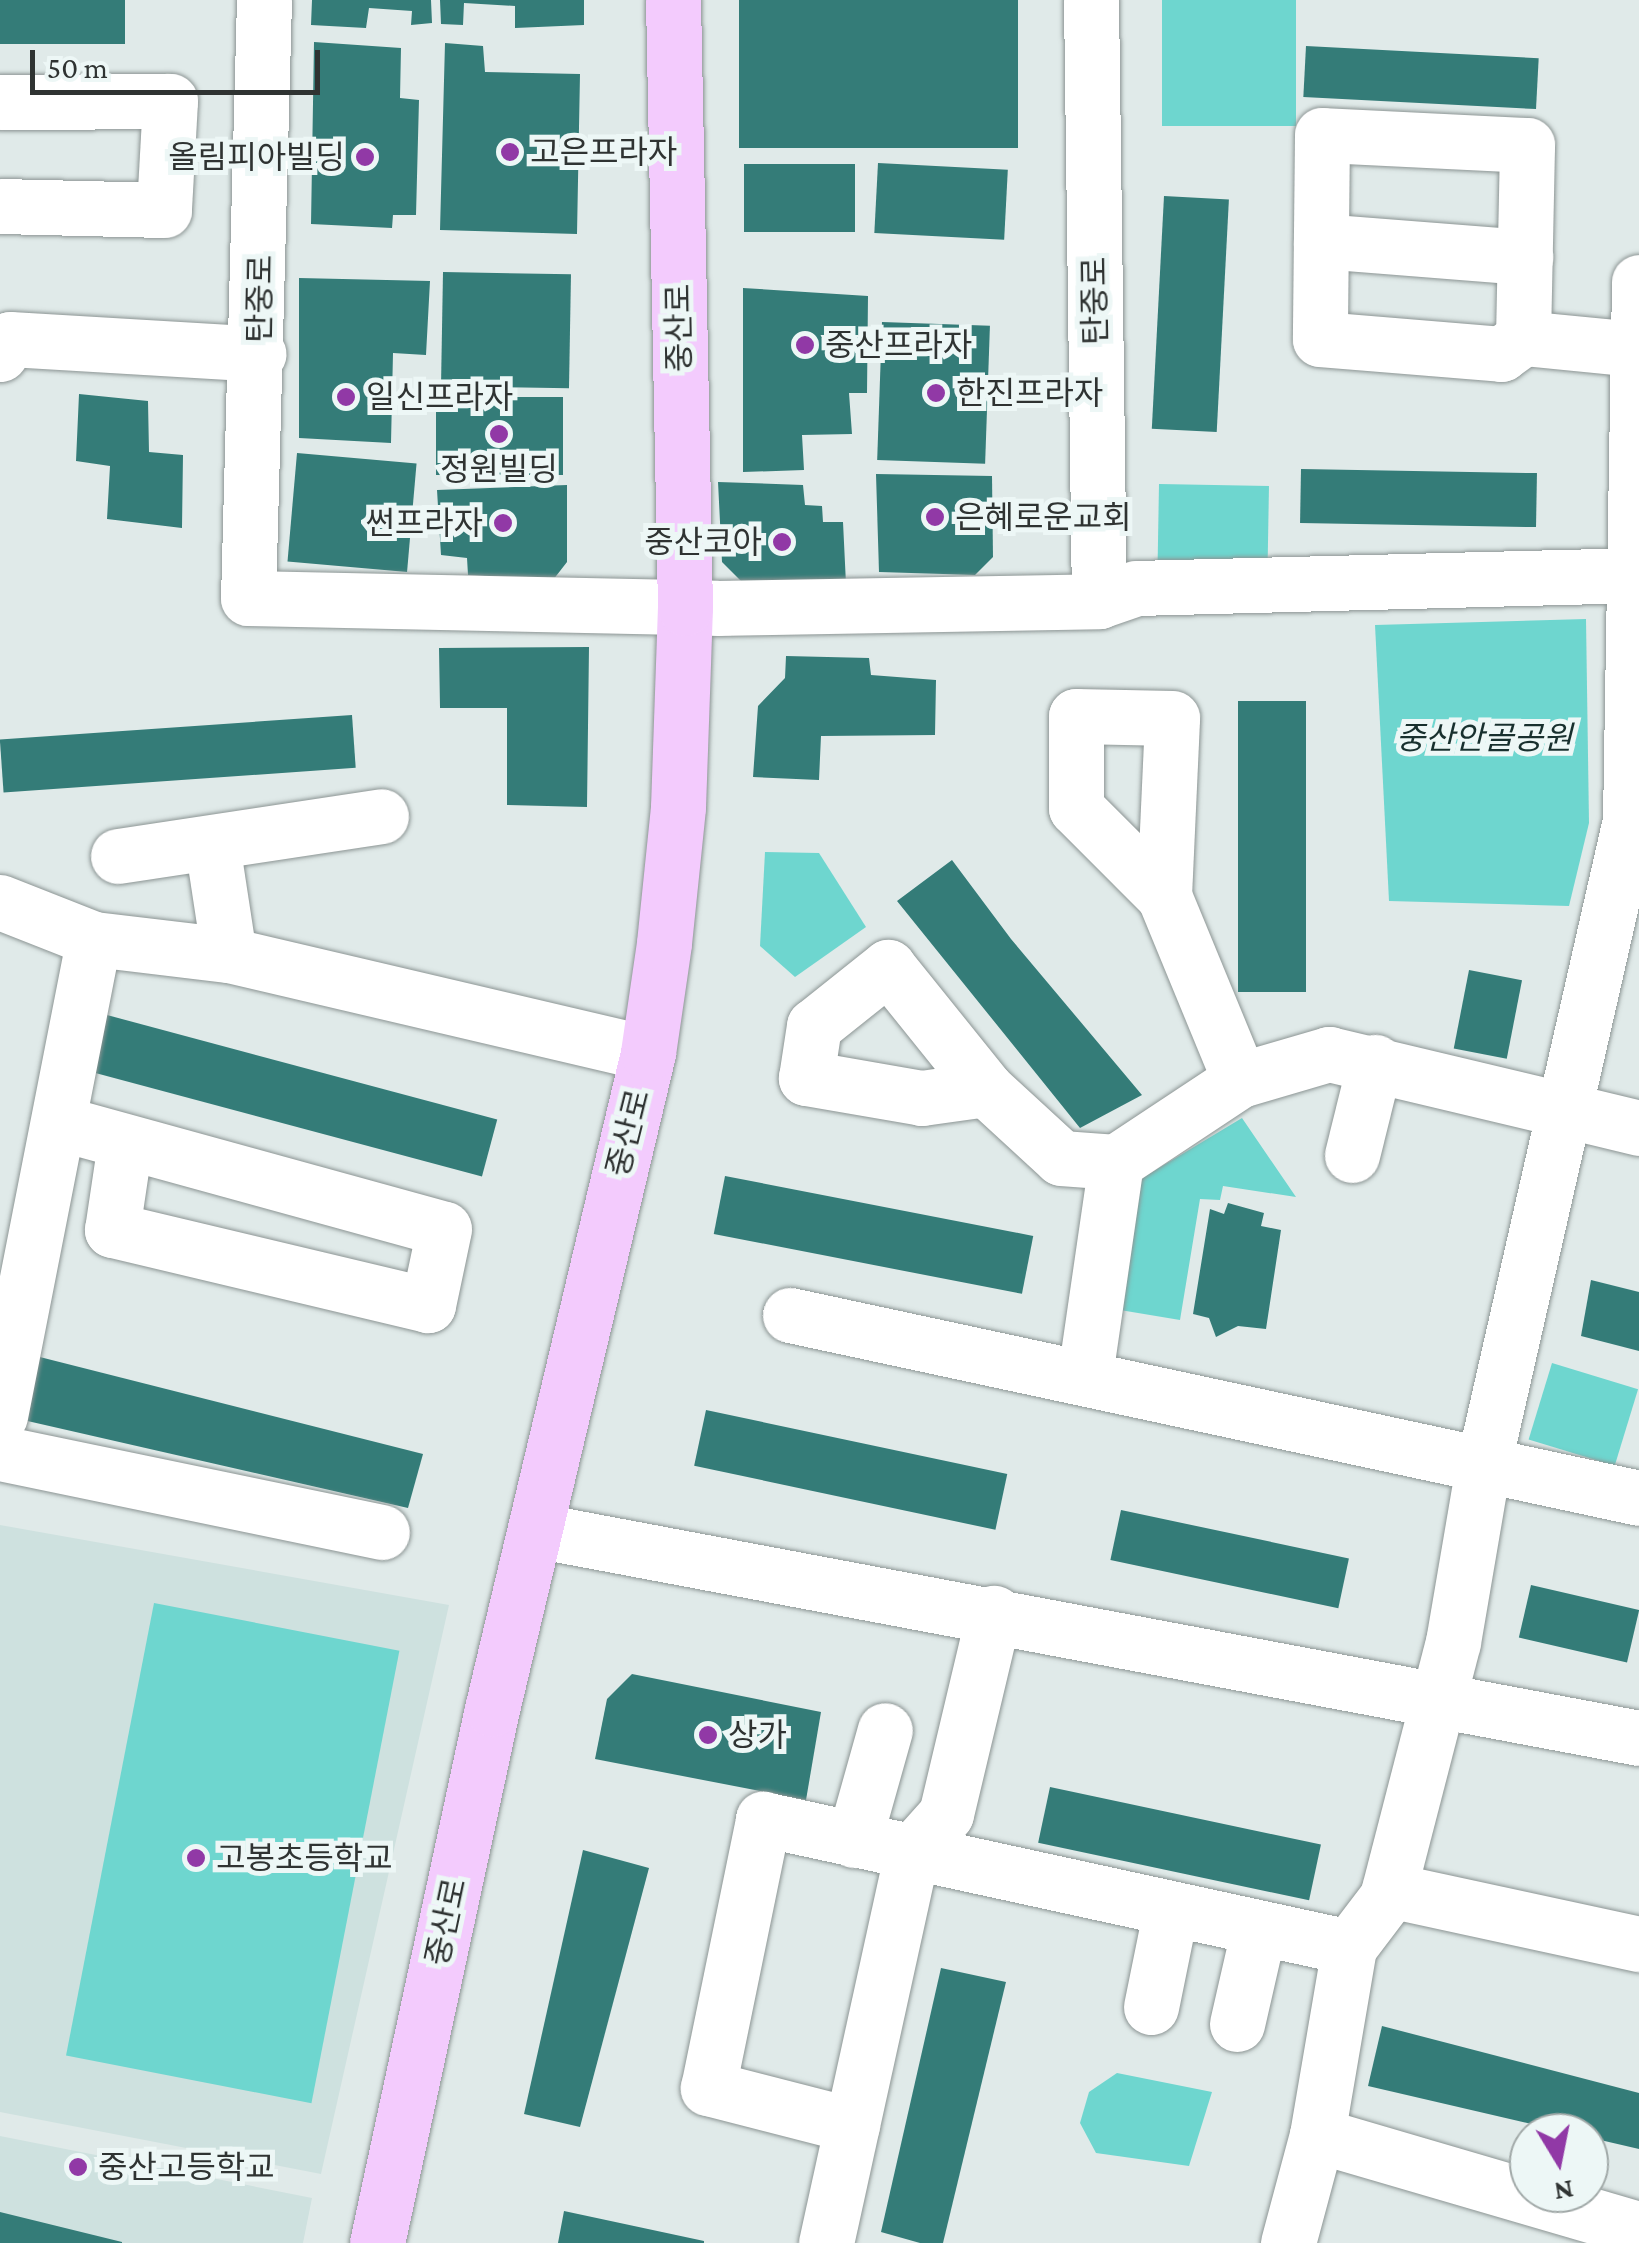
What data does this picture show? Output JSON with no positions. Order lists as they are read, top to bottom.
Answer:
{
  "streets": {
    "main road": ["중산로"],
    "street": ["탄중로"]
  },
  "crossings": [
    ["탄중로", "중산로"]
  ],
  "parks": ["중산안골공원"],
  "places": [
    "고은프라자",
    "올림피아빌딩",
    "중산프라자",
    "한진프라자",
    "일신프라자",
    "정원빌딩",
    "은혜로운교회",
    "썬프라자",
    "중산코아",
    "상가",
    "고봉초등학교",
    "중산고등학교"
  ],
  "scale_bar": "50 m",
  "north": "bottom"
}
